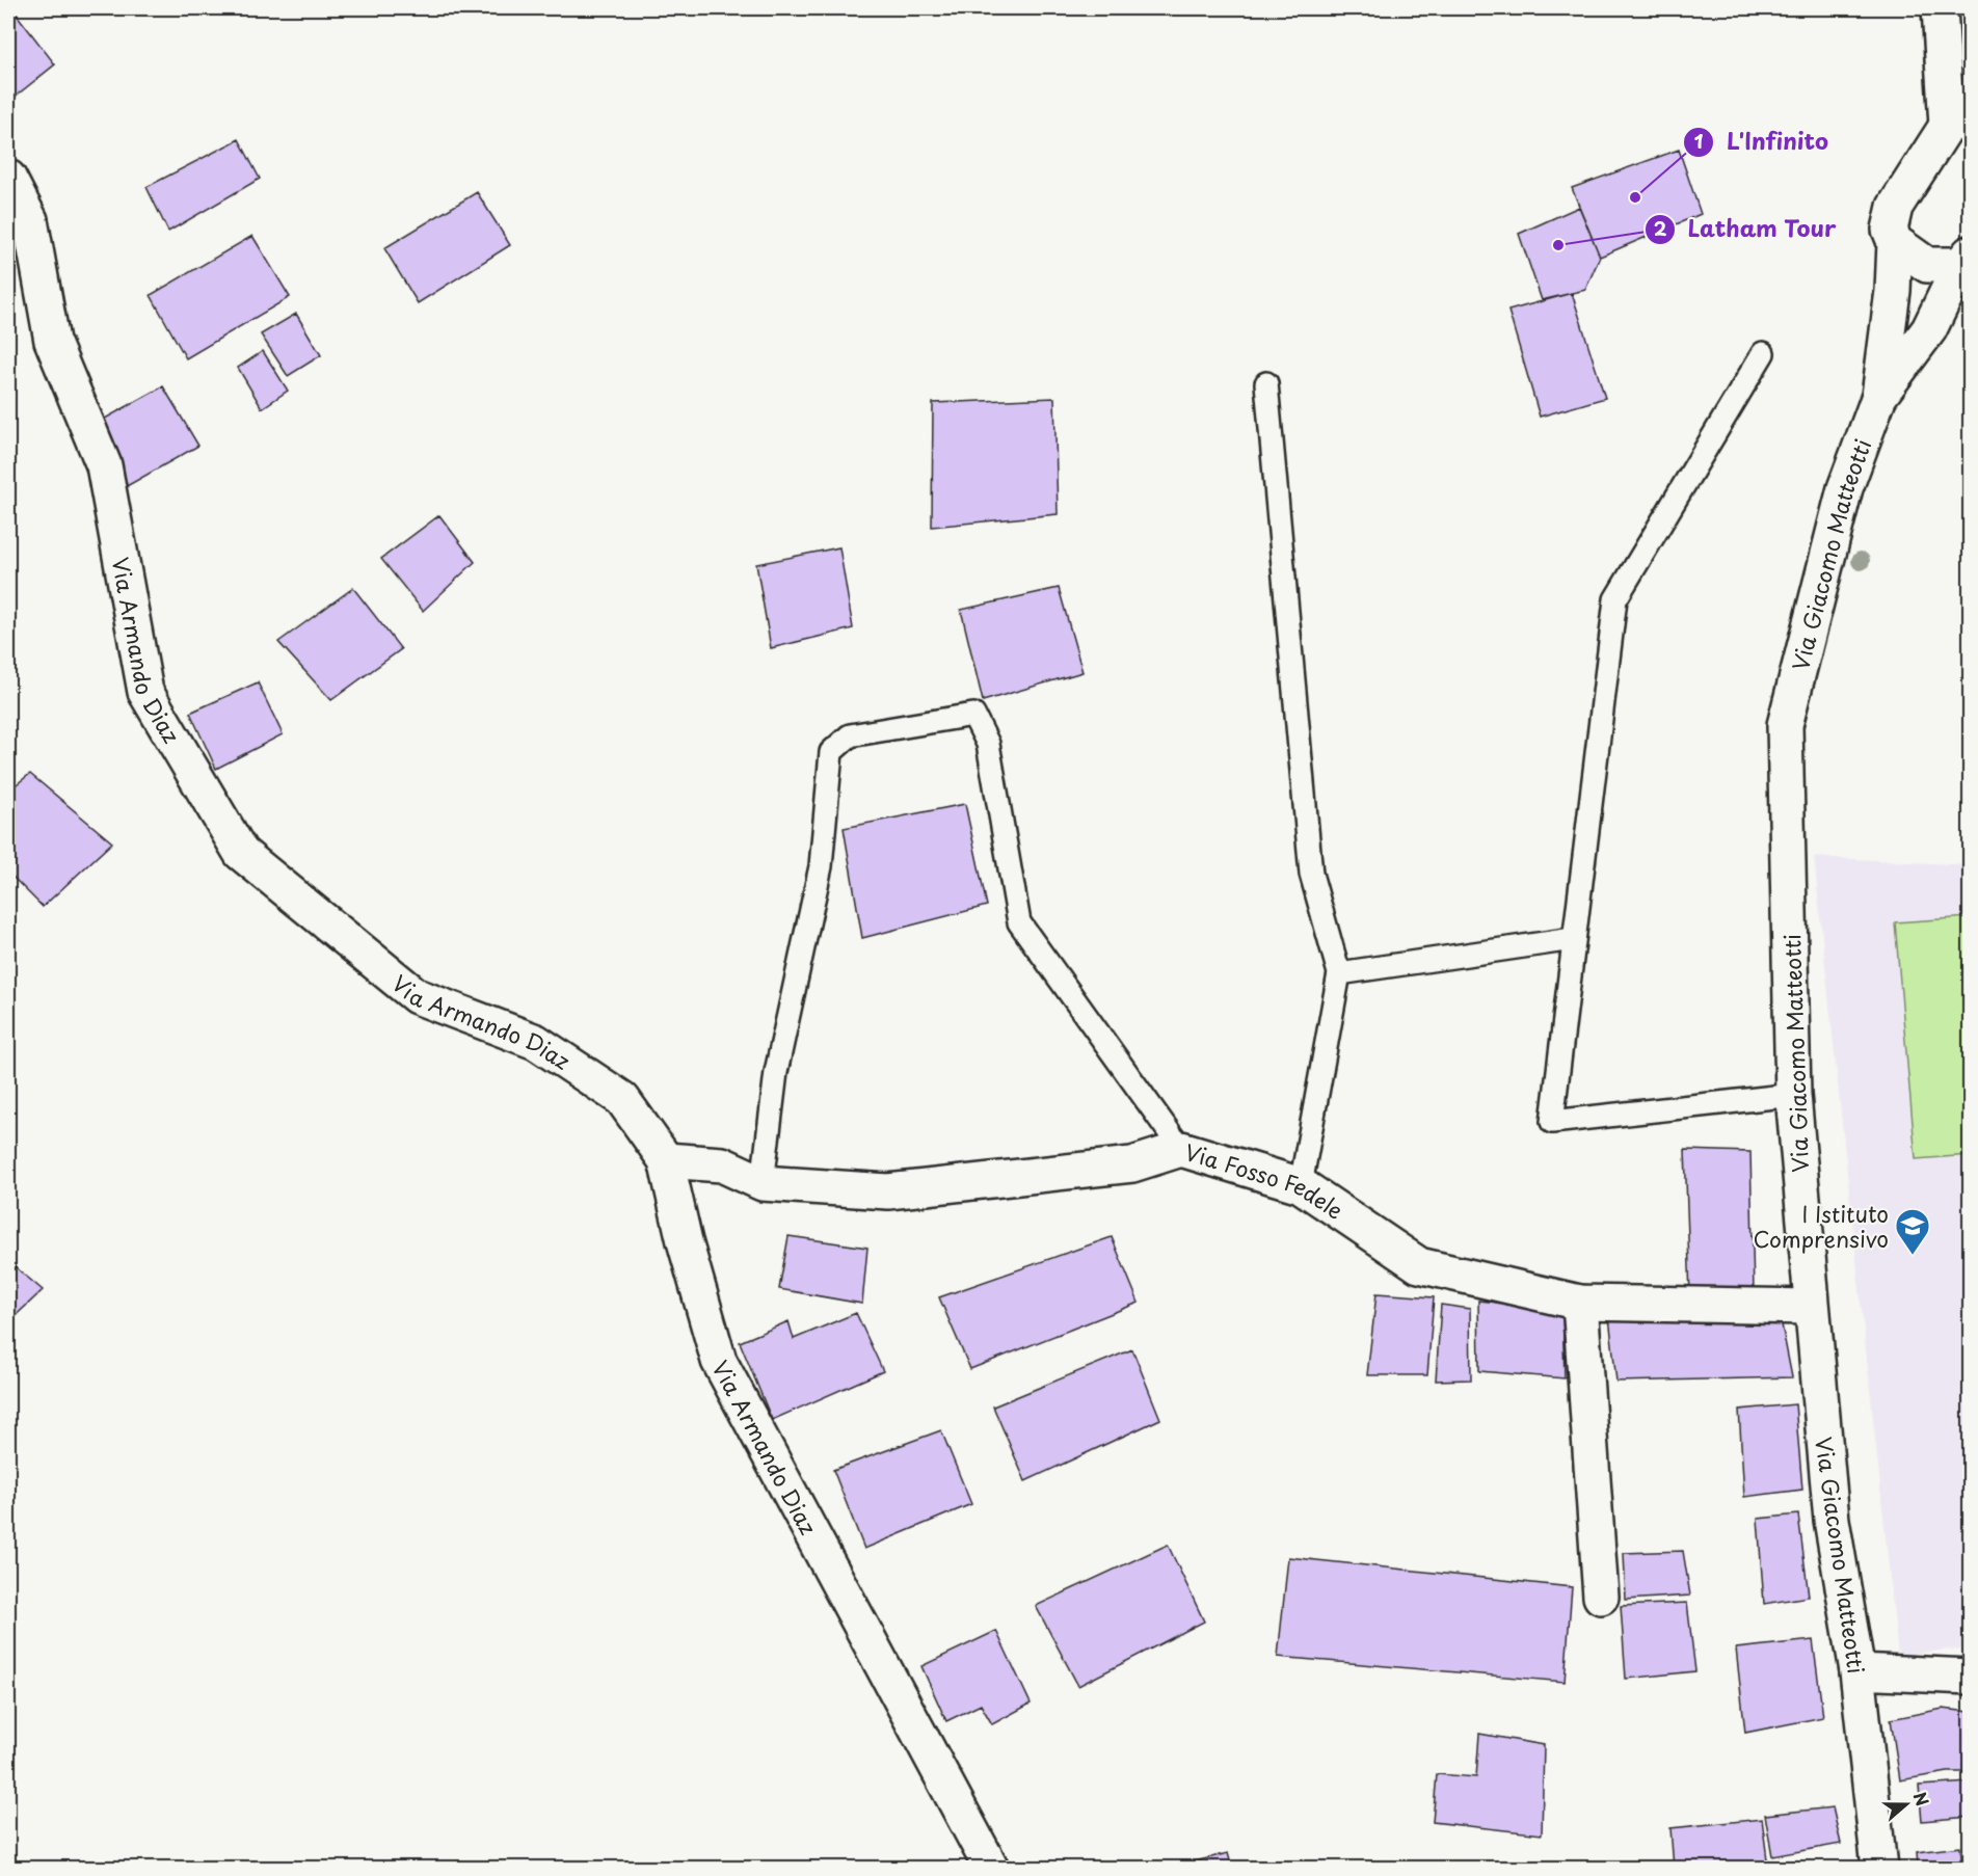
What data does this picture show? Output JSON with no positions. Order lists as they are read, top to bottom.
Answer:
{
  "streets": {
    "street": ["Via Giacomo Matteotti", "Via Armando Diaz", "Via Fosso Fedele"]
  },
  "crossings": [
    ["Via Giacomo Matteotti", "Via Fosso Fedele"],
    ["Via Armando Diaz", "Via Fosso Fedele"]
  ],
  "places": {
    "other": ["L'Infinito", "Latham Tour"],
    "school or university": ["I Istituto Comprensivo"]
  },
  "north": "right"
}
